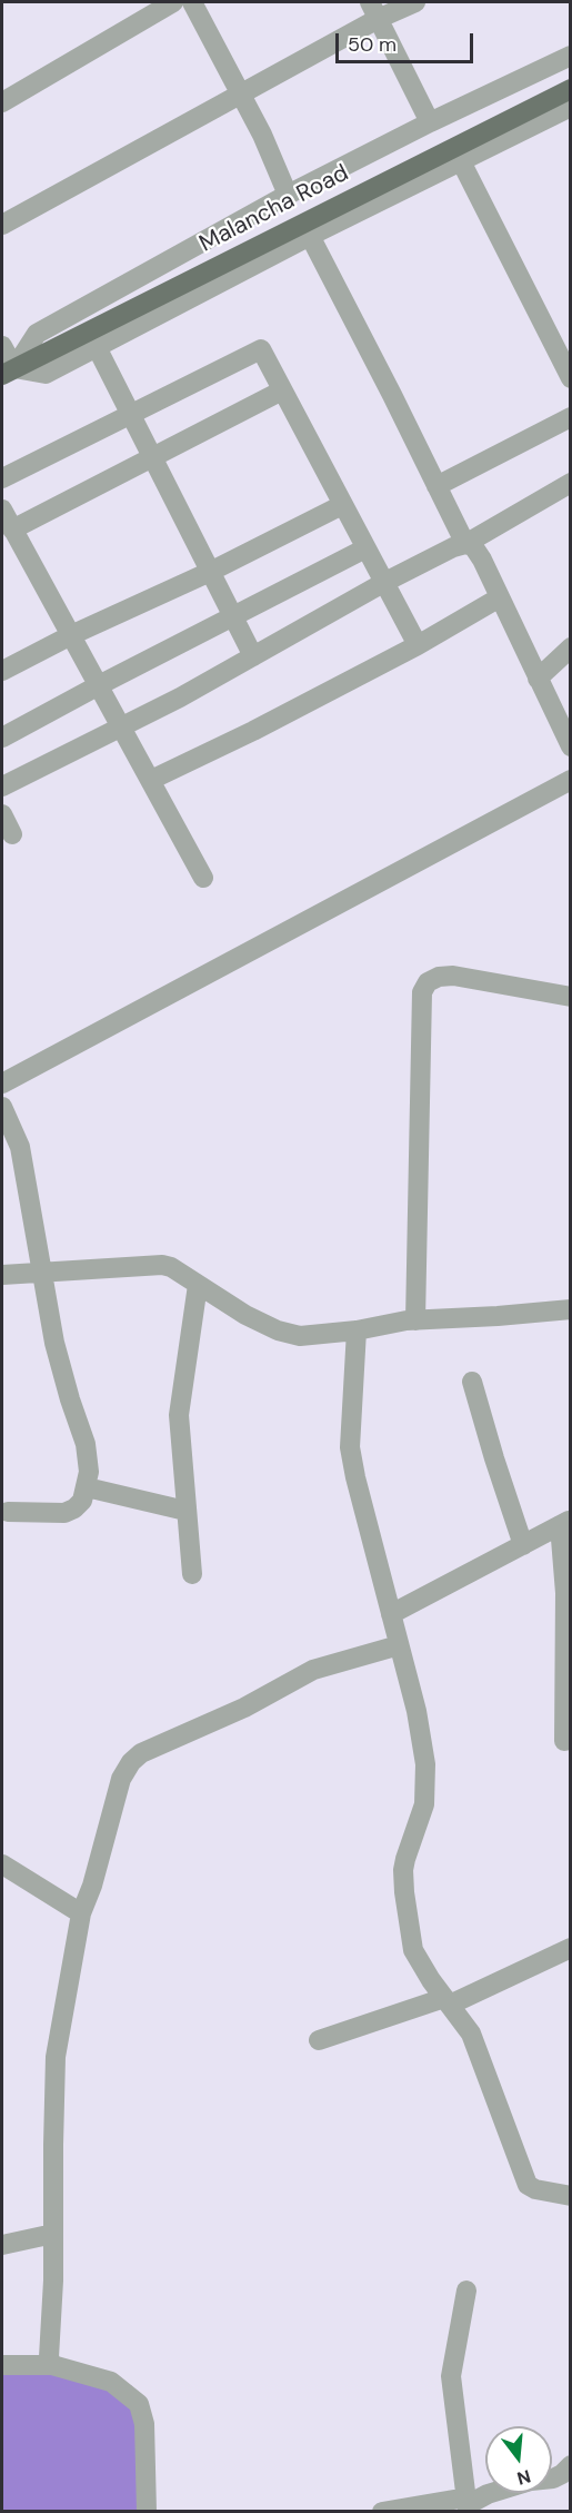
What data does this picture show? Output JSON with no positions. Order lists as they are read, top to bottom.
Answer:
{
  "streets": {
    "main road": ["Malancha Road"]
  },
  "scale_bar": "50 m",
  "north": "bottom"
}
